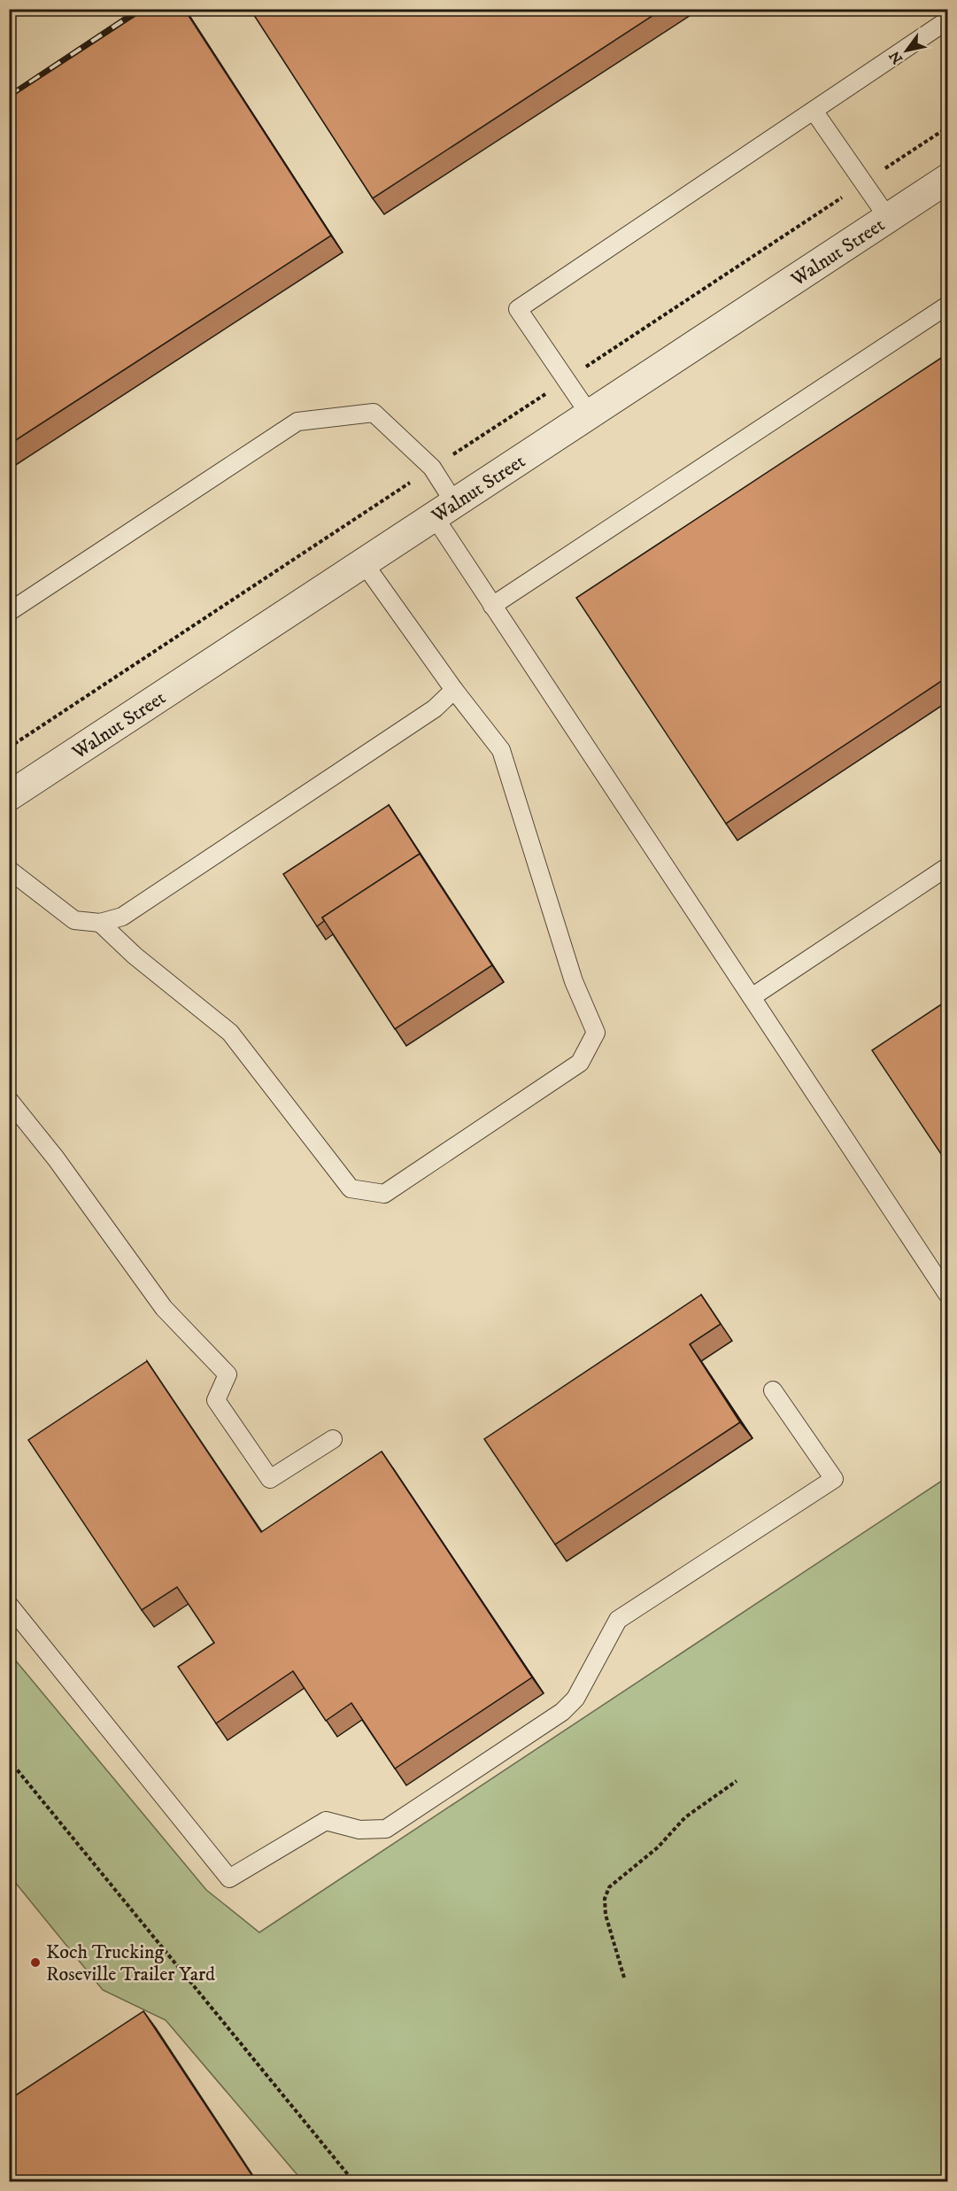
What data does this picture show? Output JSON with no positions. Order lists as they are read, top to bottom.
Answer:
{
  "streets": {
    "street": ["Walnut Street"]
  },
  "places": ["Koch Trucking Roseville Trailer Yard"],
  "north": "bottom left"
}
